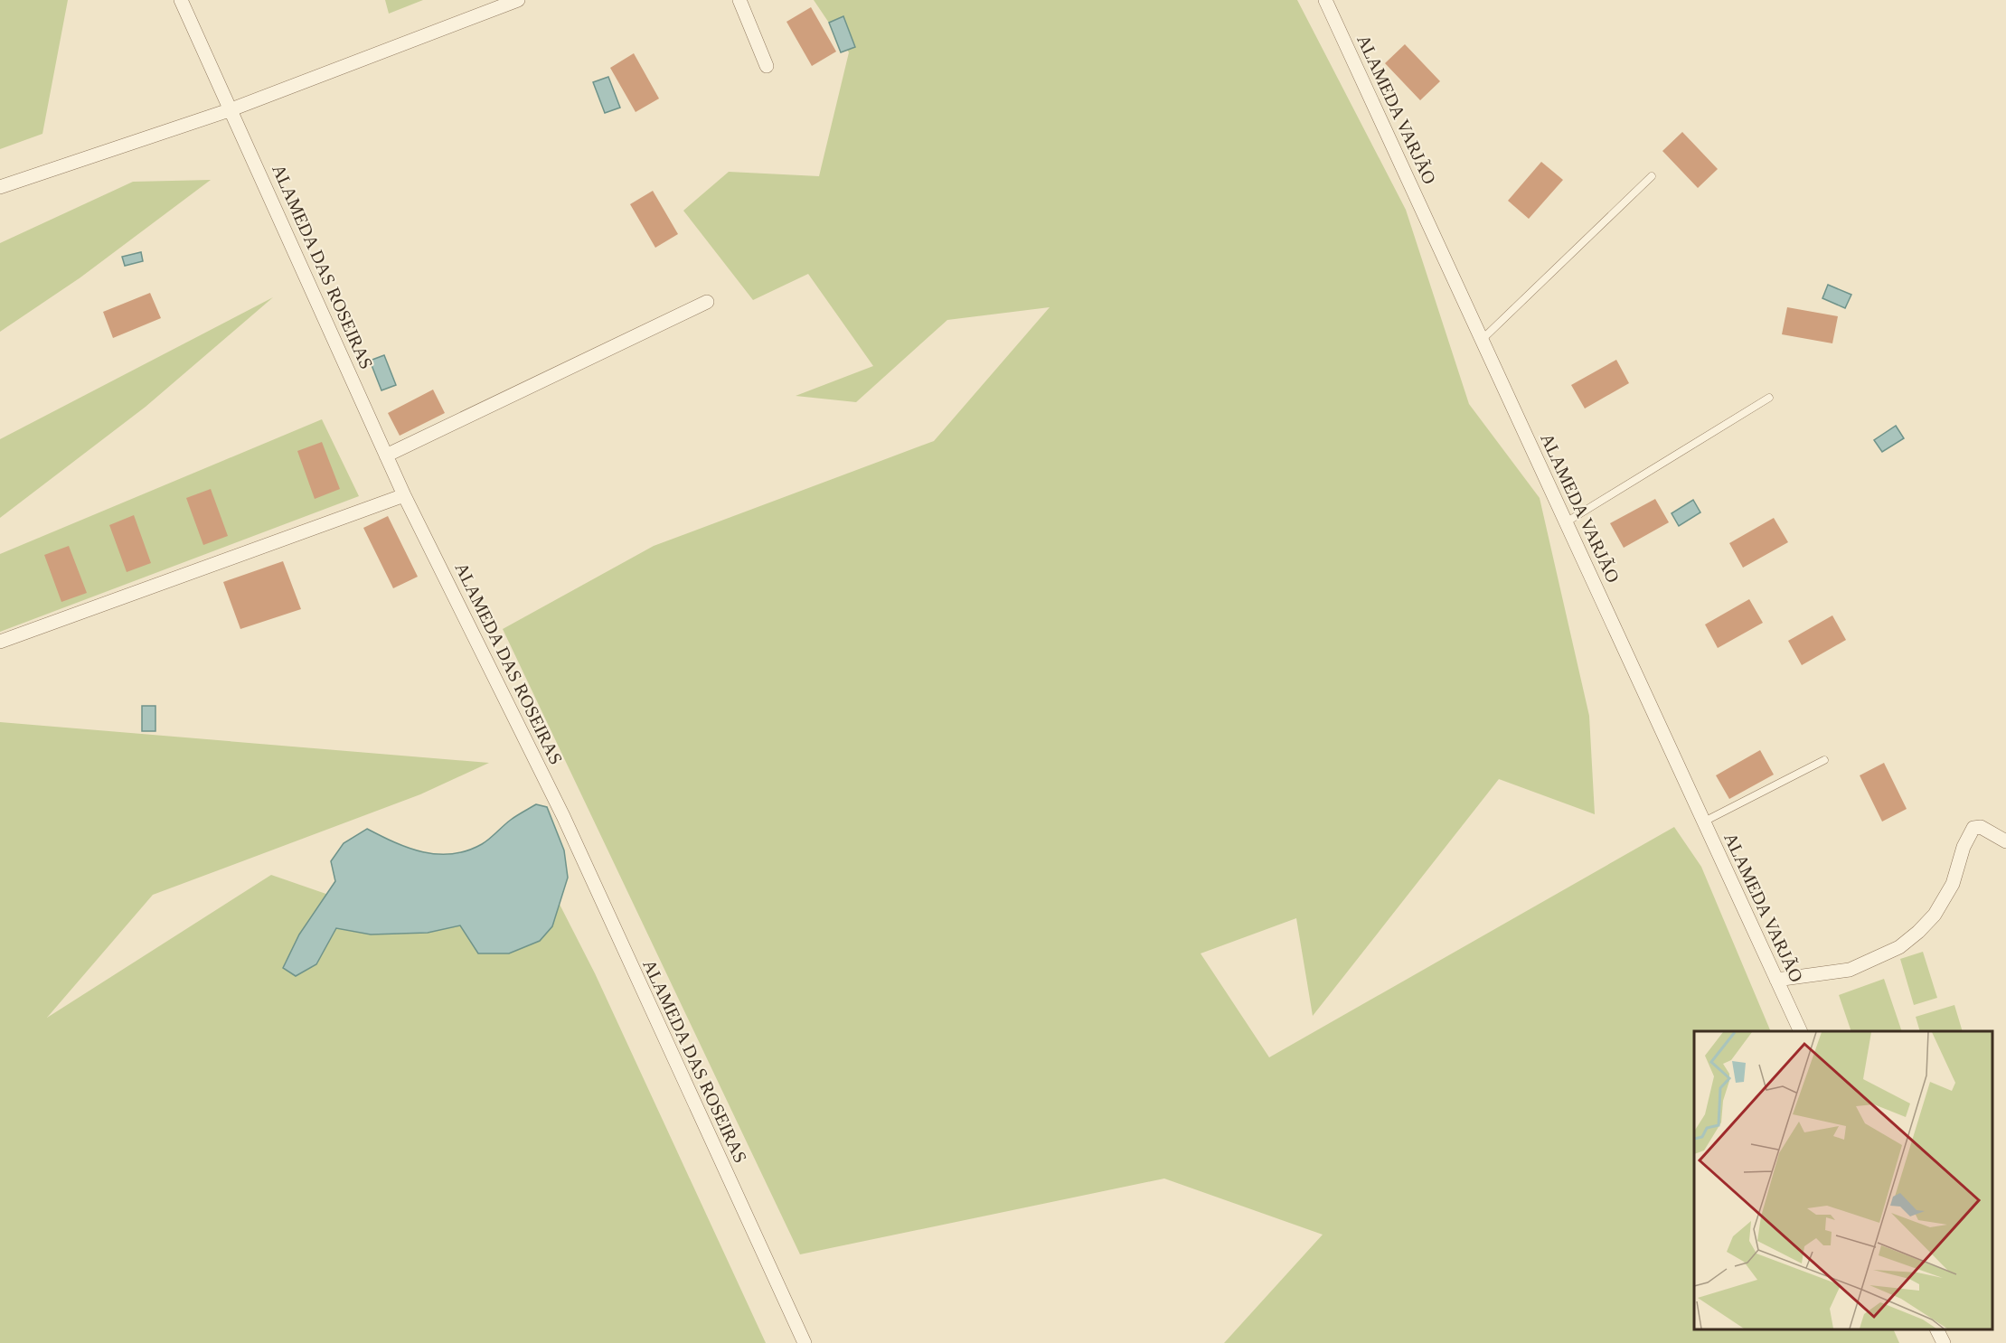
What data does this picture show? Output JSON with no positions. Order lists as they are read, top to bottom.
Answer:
{
  "streets": {
    "street": ["ALAMEDA VARJÃO", "ALAMEDA DAS ROSEIRAS"]
  }
}
